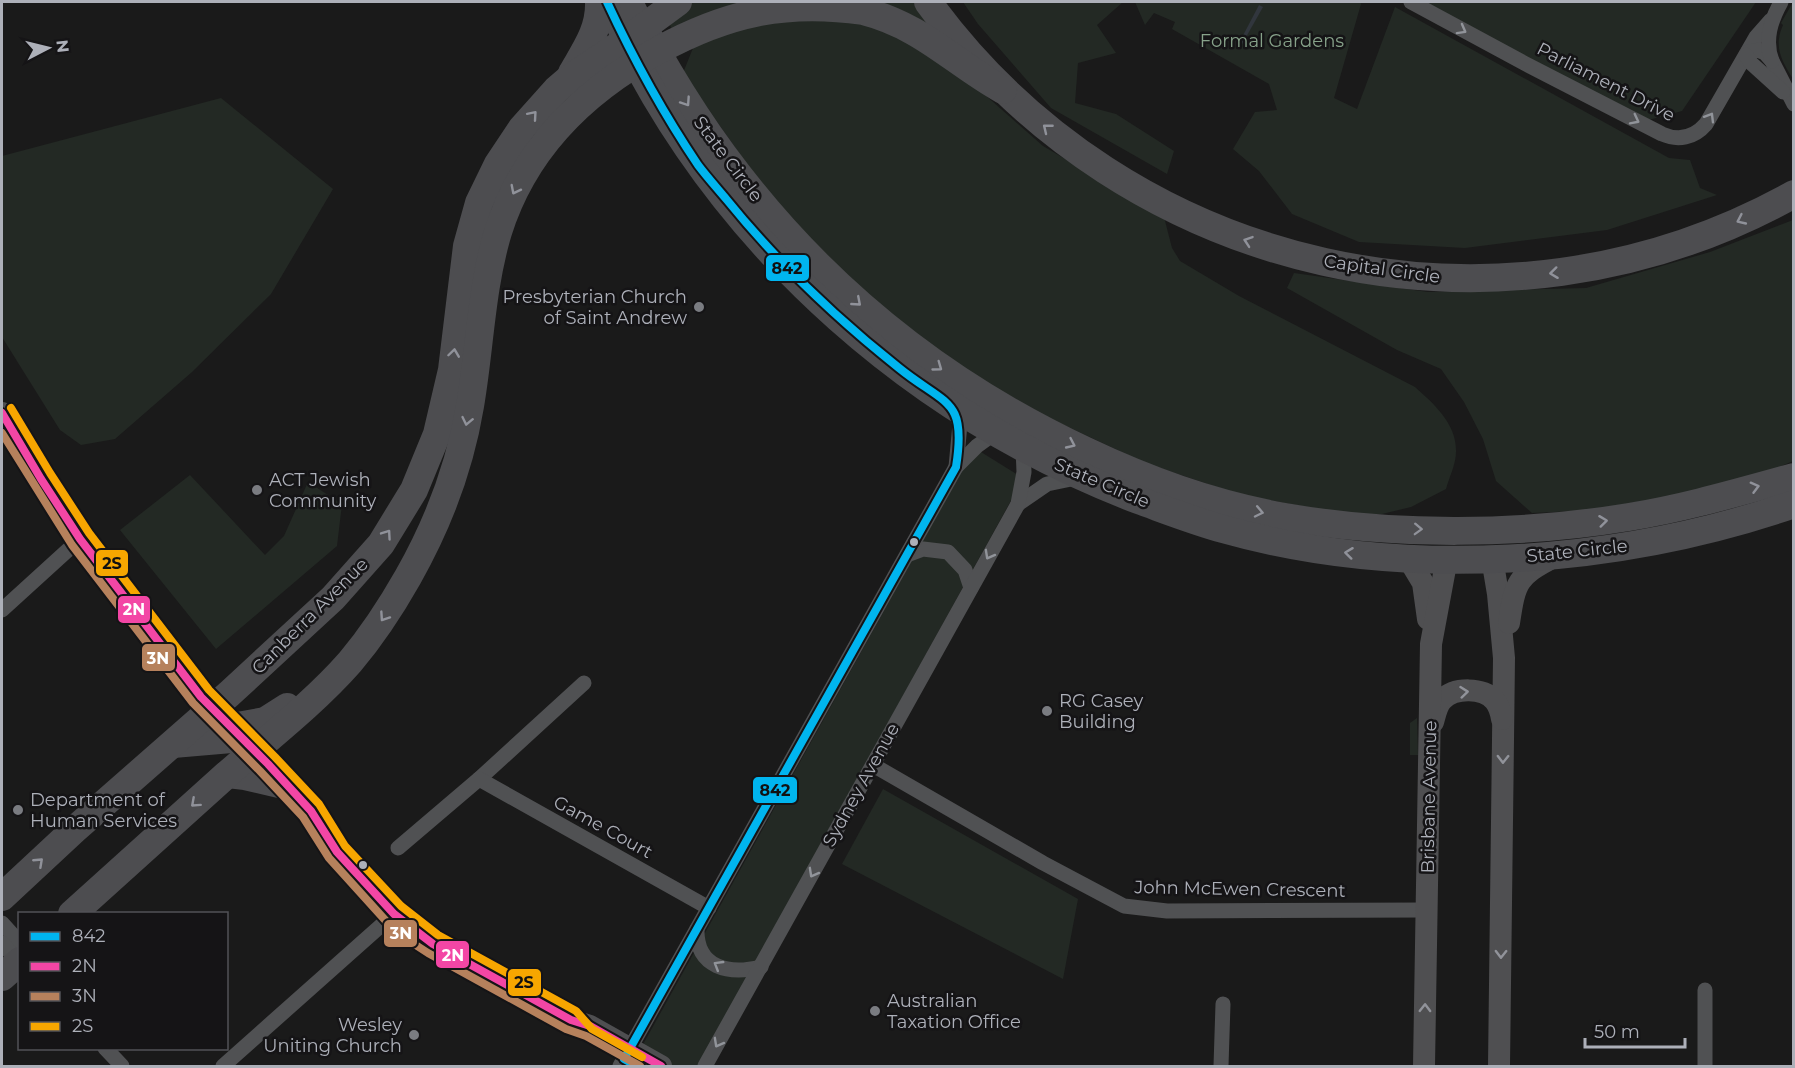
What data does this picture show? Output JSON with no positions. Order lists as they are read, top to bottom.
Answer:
{
  "streets": {
    "highway": [
      "State Circle",
      "Capital Circle",
      "Canberra Avenue",
      "Sydney Avenue",
      "Brisbane Avenue"
    ],
    "street": ["Parliament Drive", "Game Court", "John McEwen Crescent"]
  },
  "crossings": [
    ["State Circle", "Canberra Avenue"],
    ["State Circle", "Sydney Avenue"],
    ["State Circle", "Brisbane Avenue"],
    ["Sydney Avenue", "John McEwen Crescent"],
    ["Brisbane Avenue", "John McEwen Crescent"]
  ],
  "one_way": ["Parliament Drive", "Capital Circle", "Sydney Avenue"],
  "parks": ["Formal Gardens"],
  "places": [
    "Presbyterian Church of Saint Andrew",
    "ACT Jewish Community",
    "RG Casey Building",
    "Department of Human Services",
    "Australian Taxation Office",
    "Wesley Uniting Church"
  ],
  "lines": [
    "transit line 842",
    "transit line 2S",
    "transit line 2N",
    "transit line 3N"
  ],
  "legend": [
    "842",
    "2N",
    "3N",
    "2S"
  ],
  "scale_bar": "50 m",
  "north": "right"
}
